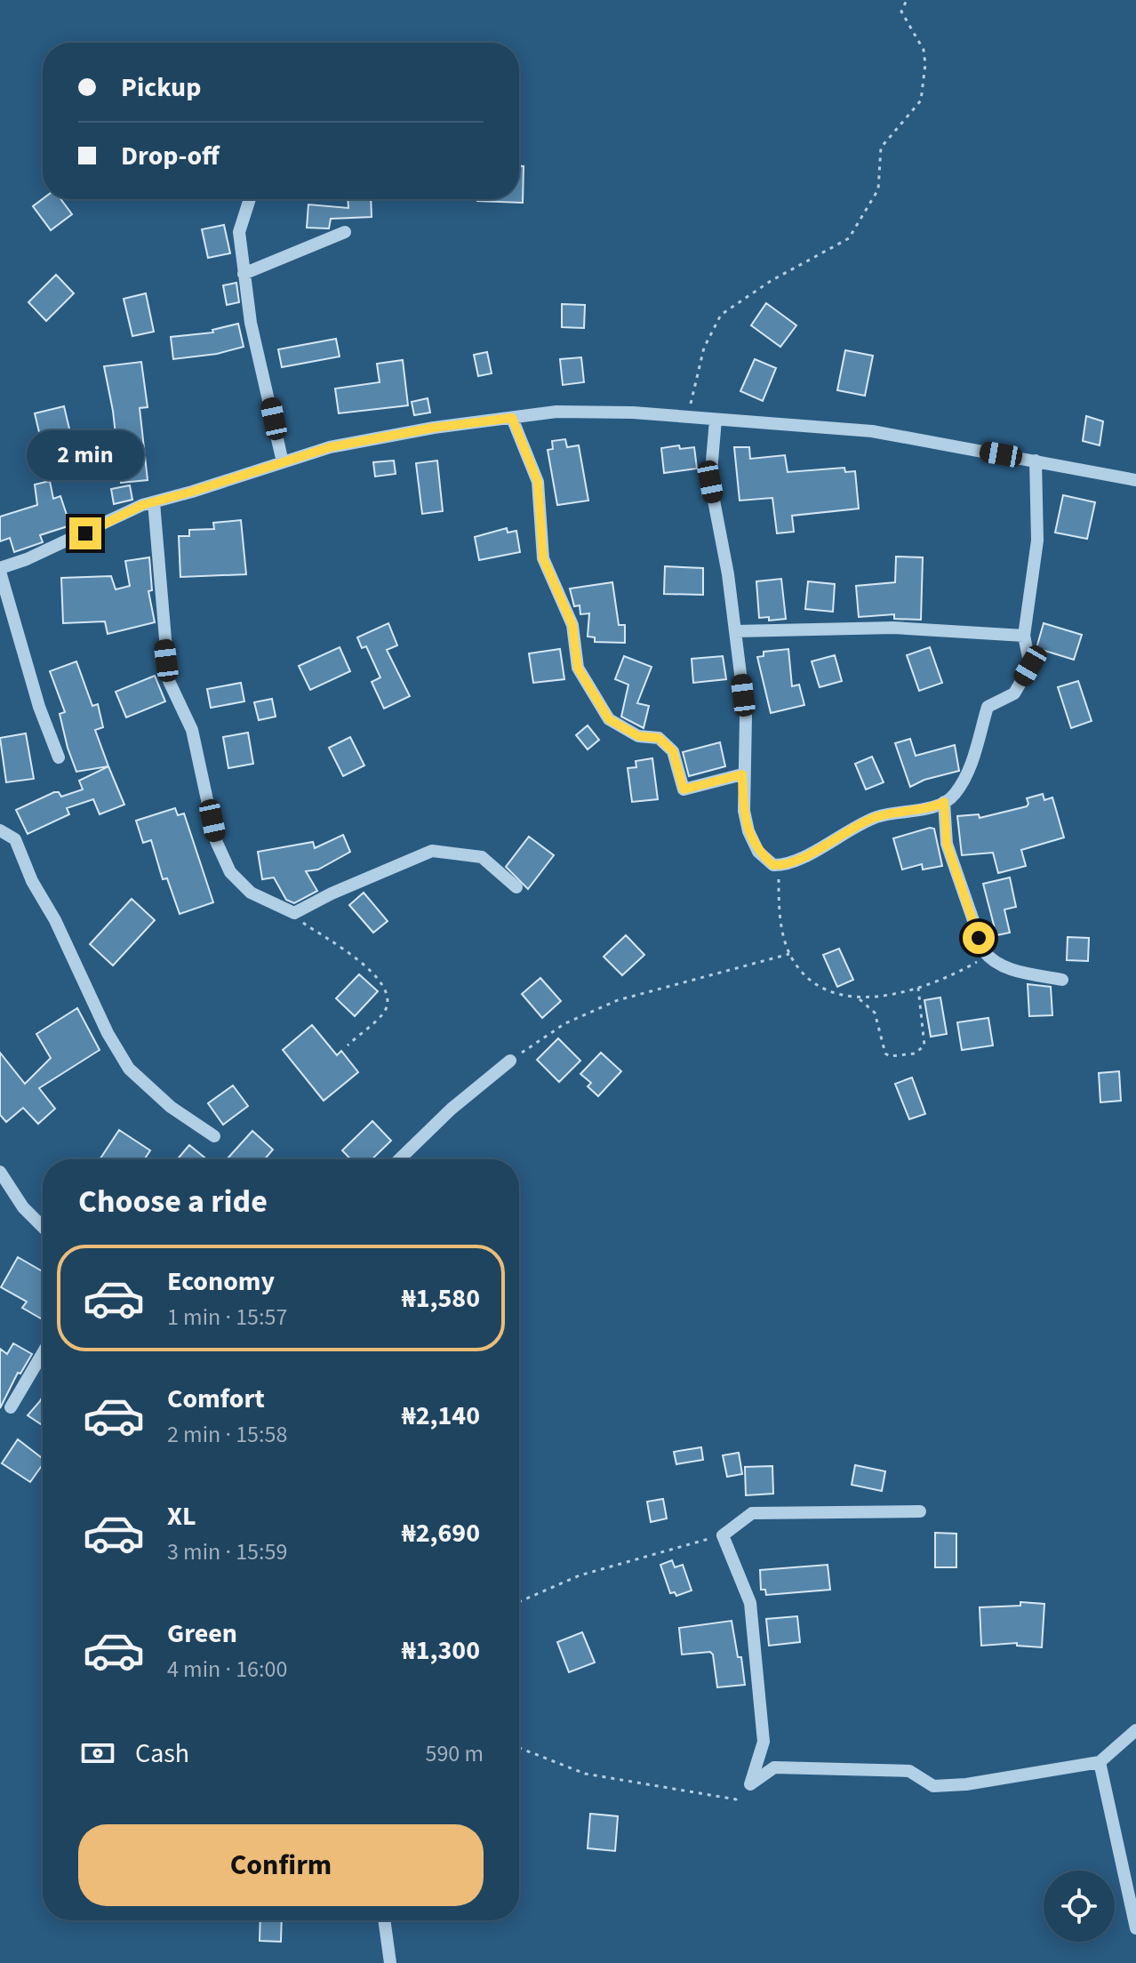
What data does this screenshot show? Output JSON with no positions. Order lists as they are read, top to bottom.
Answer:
{
  "page": {
    "banner": ["Pickup", "Drop-off"],
    "bubble": "2 min",
    "heading": "Choose a ride",
    "list": [
      {
        "name": "Economy",
        "note": "1 min · 15:57",
        "value": "₦1,580"
      },
      {
        "name": "Comfort",
        "note": "2 min · 15:58",
        "value": "₦2,140"
      },
      {
        "name": "XL",
        "note": "3 min · 15:59",
        "value": "₦2,690"
      },
      {
        "name": "Green",
        "note": "4 min · 16:00",
        "value": "₦1,300"
      }
    ],
    "pay": ["Cash", "590 m"],
    "buttons": "Confirm"
  }
}
